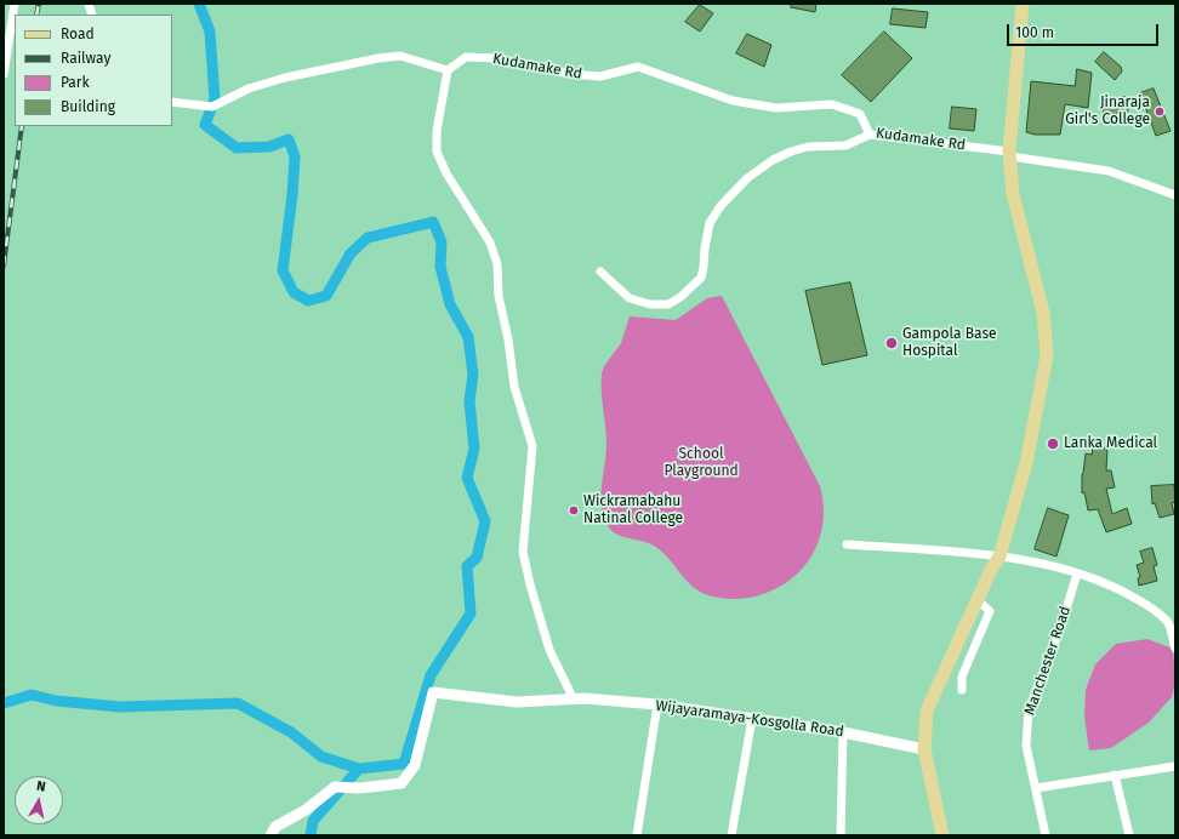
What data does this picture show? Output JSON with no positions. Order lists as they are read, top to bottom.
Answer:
{
  "streets": {
    "street": ["Kudamake Rd", "Manchester Road", "Wijayaramaya-Kosgolla Road"]
  },
  "parks": ["School Playground"],
  "places": [
    "Jinaraja Girl's College",
    "Gampola Base Hospital",
    "Lanka Medical",
    "Wickramabahu Natinal College"
  ],
  "legend": [
    "Road",
    "Railway",
    "Park",
    "Building"
  ],
  "scale_bar": "100 m",
  "north": "top"
}
